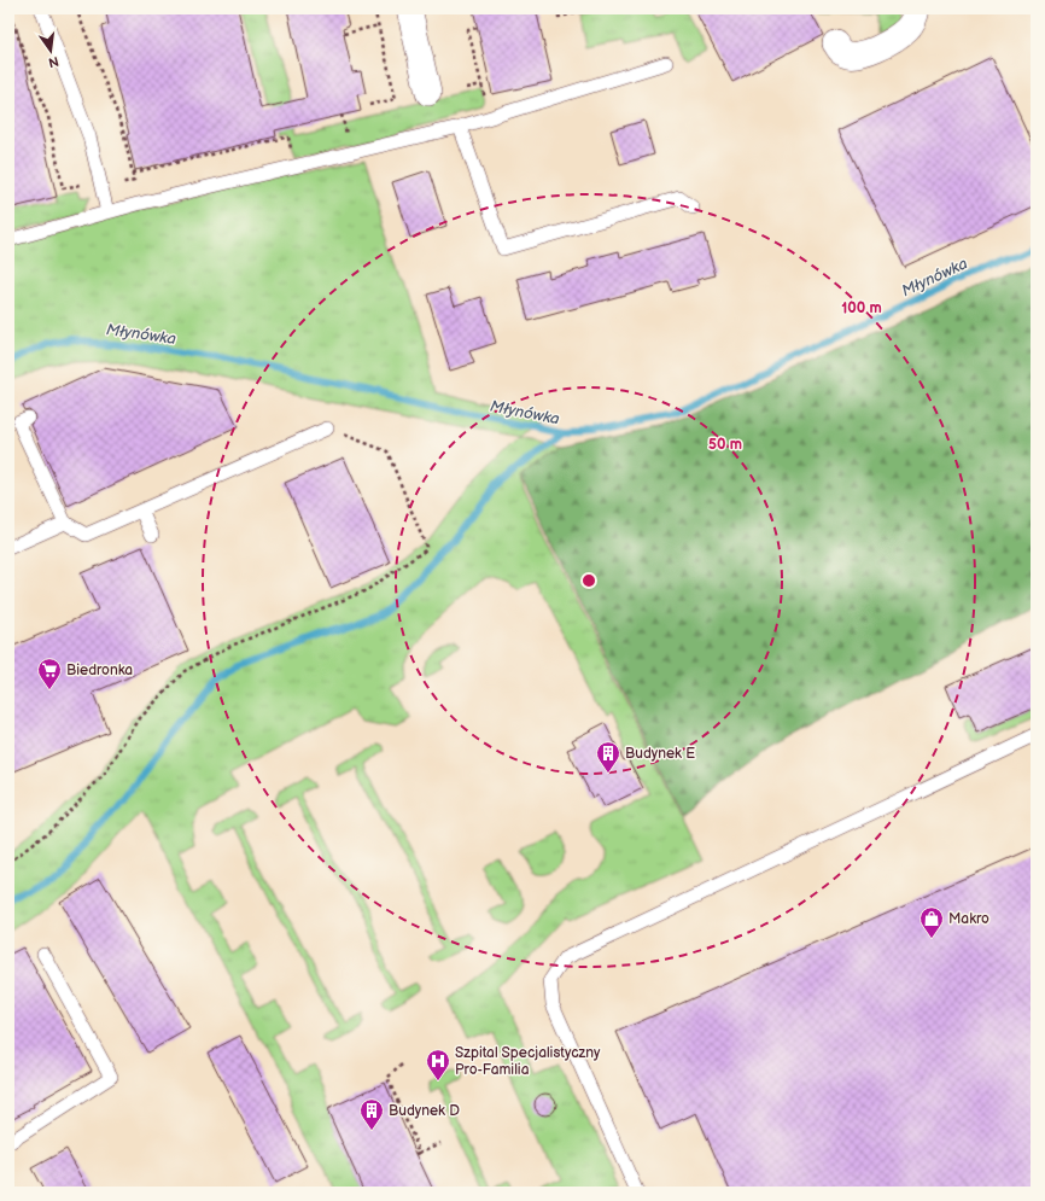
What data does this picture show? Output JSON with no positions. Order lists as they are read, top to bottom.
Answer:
{
  "water": ["Młynówka"],
  "places": {
    "supermarket": ["Biedronka"],
    "building": ["Budynek E", "Budynek D"],
    "shop": ["Makro"],
    "hospital": ["Szpital Specjalistyczny Pro-Familia"]
  },
  "north": "bottom",
  "rings": ["100 m", "50 m"]
}
